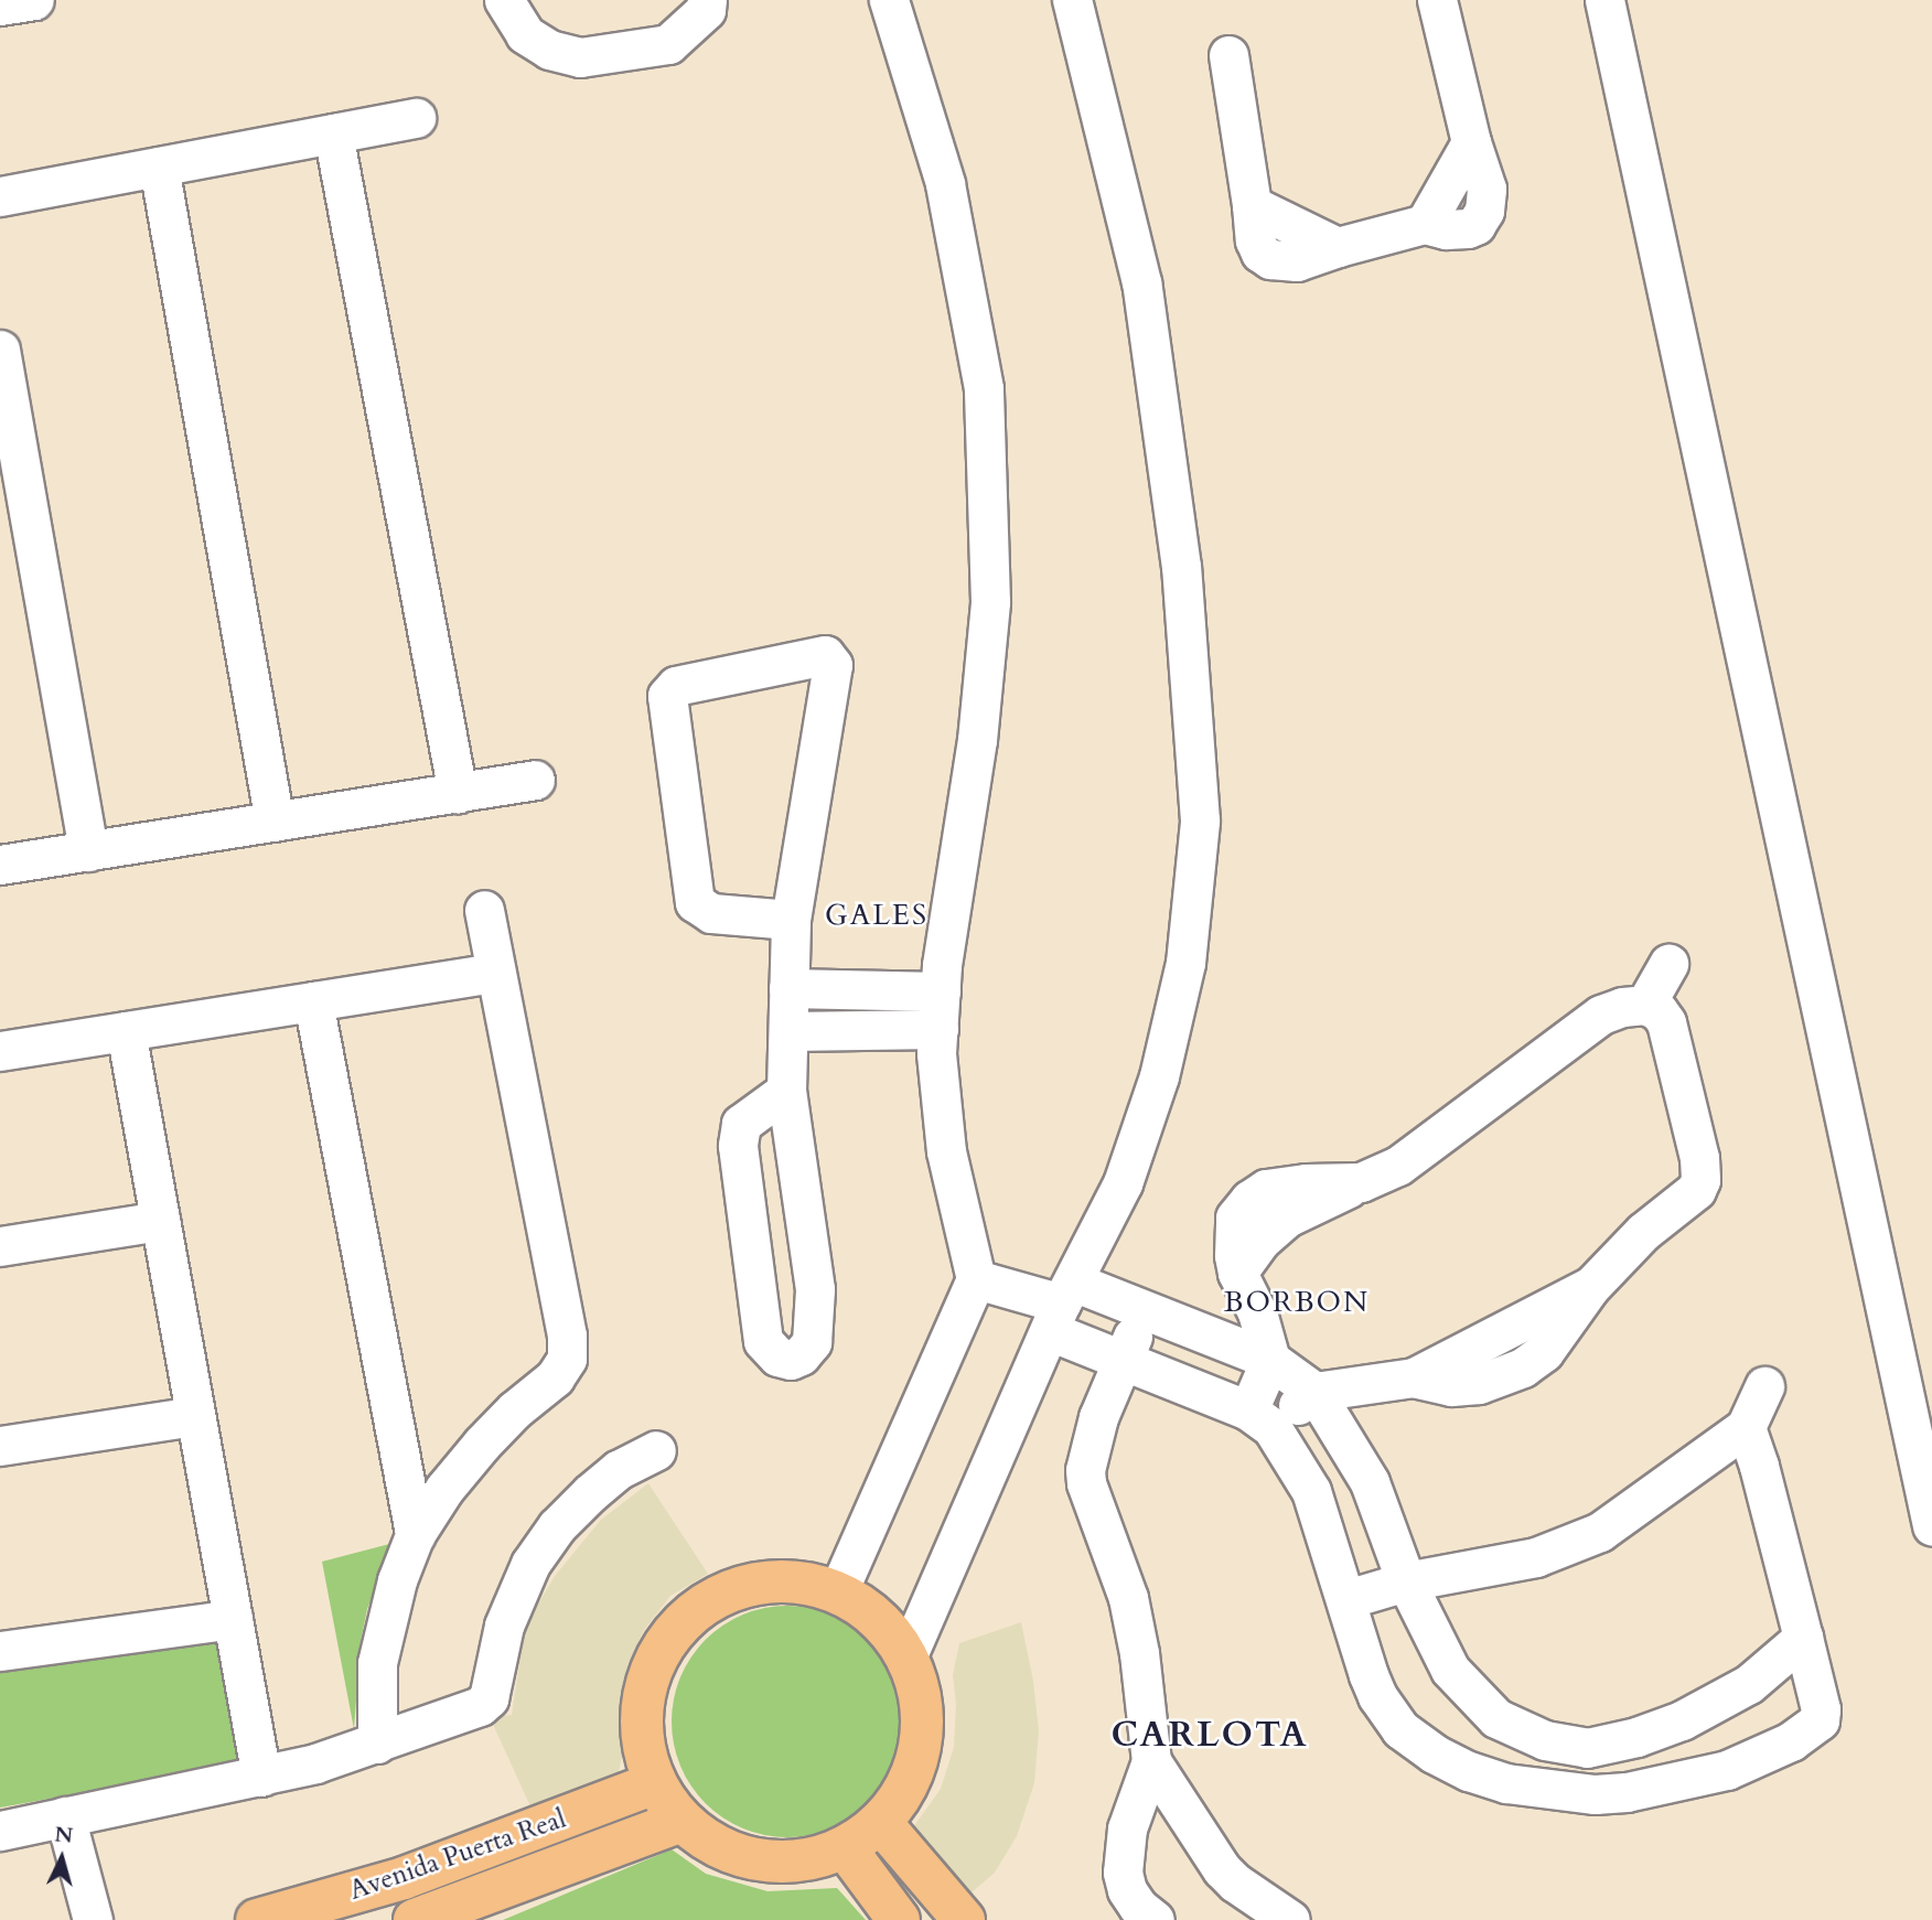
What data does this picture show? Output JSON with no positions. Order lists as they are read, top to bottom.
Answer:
{
  "streets": {
    "main road": ["Avenida Puerta Real"]
  },
  "districts": ["GALES", "BORBON", "CARLOTA"],
  "north": "top"
}
